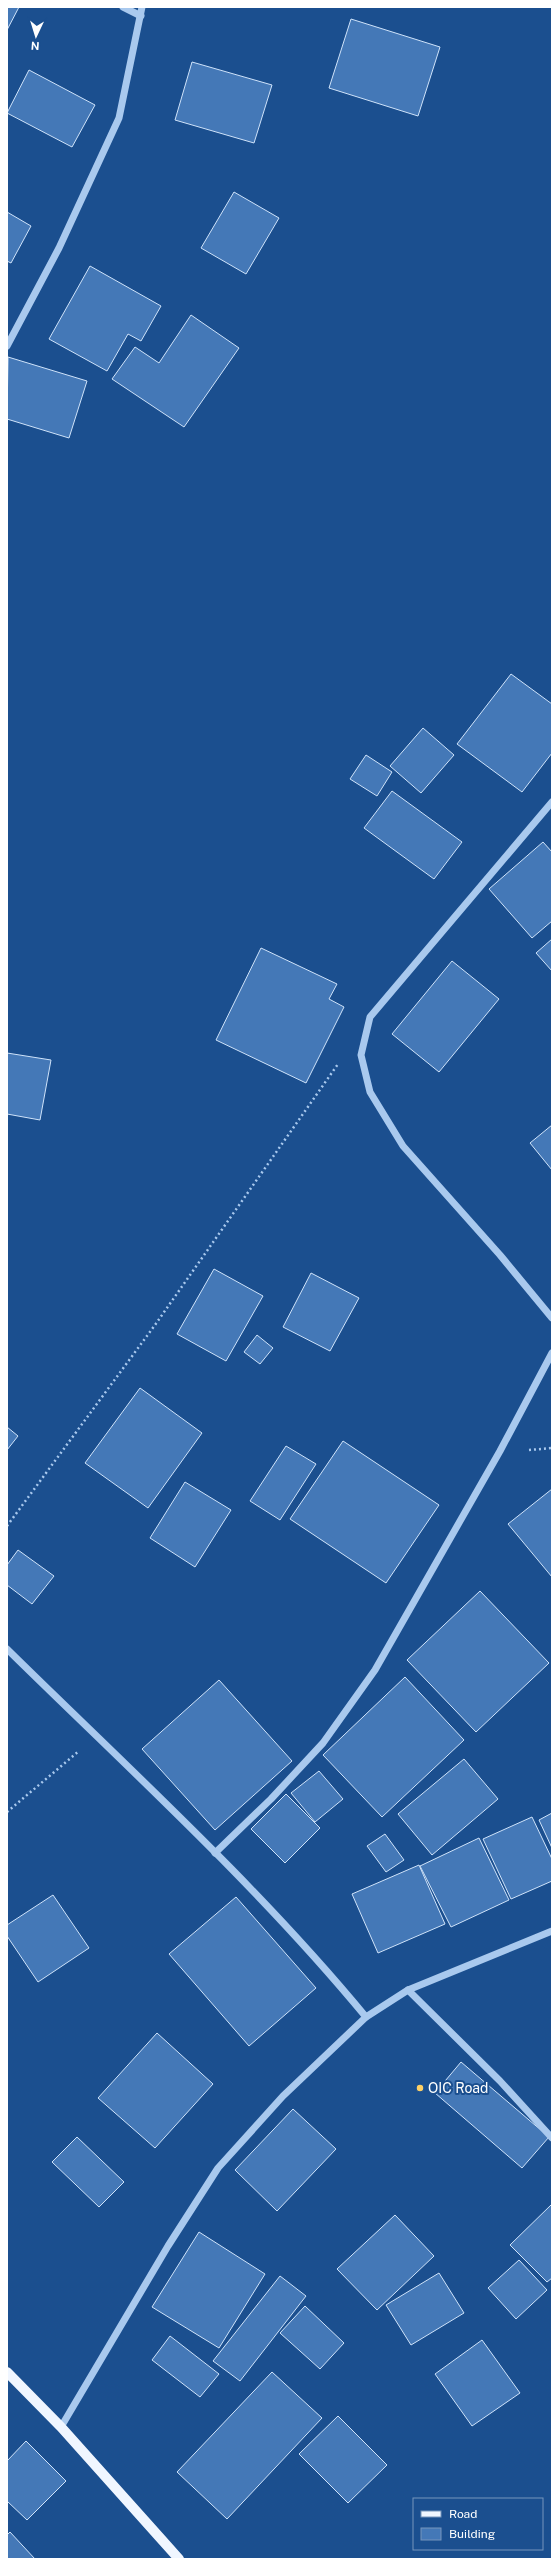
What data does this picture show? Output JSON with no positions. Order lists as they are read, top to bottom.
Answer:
{
  "places": ["OIC Road"],
  "legend": ["Road", "Building"],
  "north": "bottom"
}
